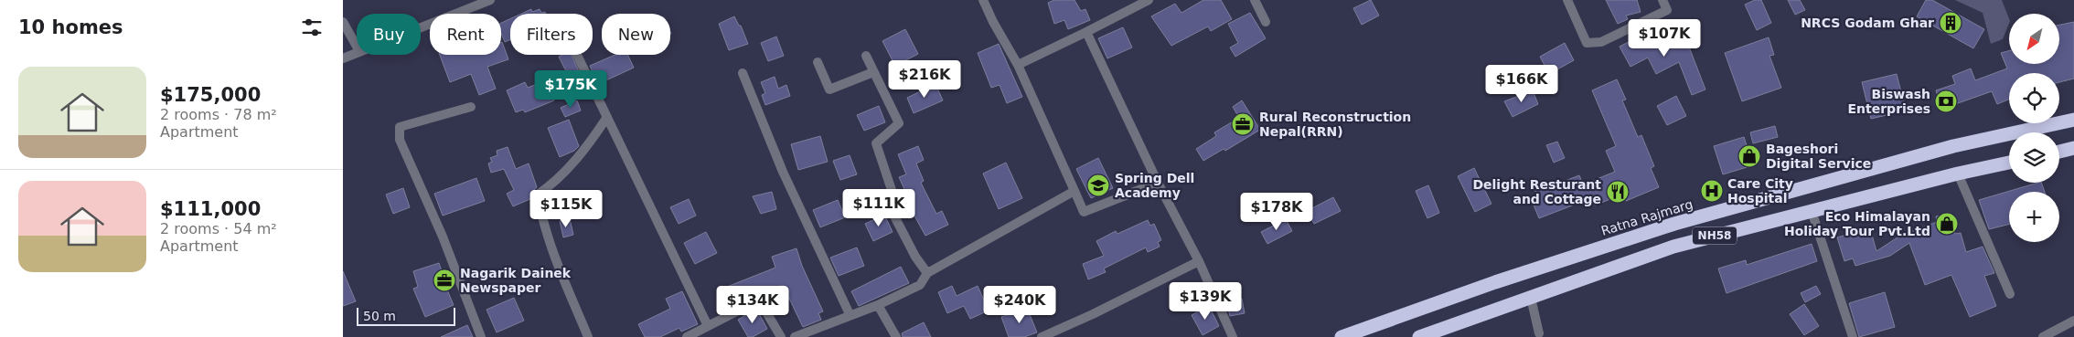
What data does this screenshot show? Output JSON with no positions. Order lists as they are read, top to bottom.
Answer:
{
  "streets": {
    "highway": ["Ratna Rajmarg", "NH58"]
  },
  "places": {
    "building": ["NRCS Godam Ghar"],
    "bank": ["Biswash Enterprises"],
    "office": ["Rural Reconstruction Nepal(RRN)", "Nagarik Dainek Newspaper"],
    "shop": ["Bageshori Digital Service", "Eco Himalayan Holiday Tour Pvt.Ltd"],
    "school or university": ["Spring Dell Academy"],
    "hospital": ["Care City Hospital"],
    "restaurant": ["Delight Resturant and Cottage"]
  },
  "scale_bar": "50 m",
  "north": "bottom left",
  "page": {
    "heading": "10 homes",
    "map_buttons": "+",
    "chip": [
      "Buy",
      "Rent",
      "Filters",
      "New"
    ],
    "price": [
      "$107K",
      "$216K",
      "$166K",
      "$175K",
      "$111K",
      "$115K",
      "$178K",
      "$139K",
      "$134K",
      "$240K"
    ],
    "list": [
      {
        "name": "$175,000",
        "note": "2 rooms · 78 m² · Apartment"
      },
      {
        "name": "$111,000",
        "note": "2 rooms · 54 m² · Apartment"
      }
    ],
    "scale": "50 m"
  }
}
